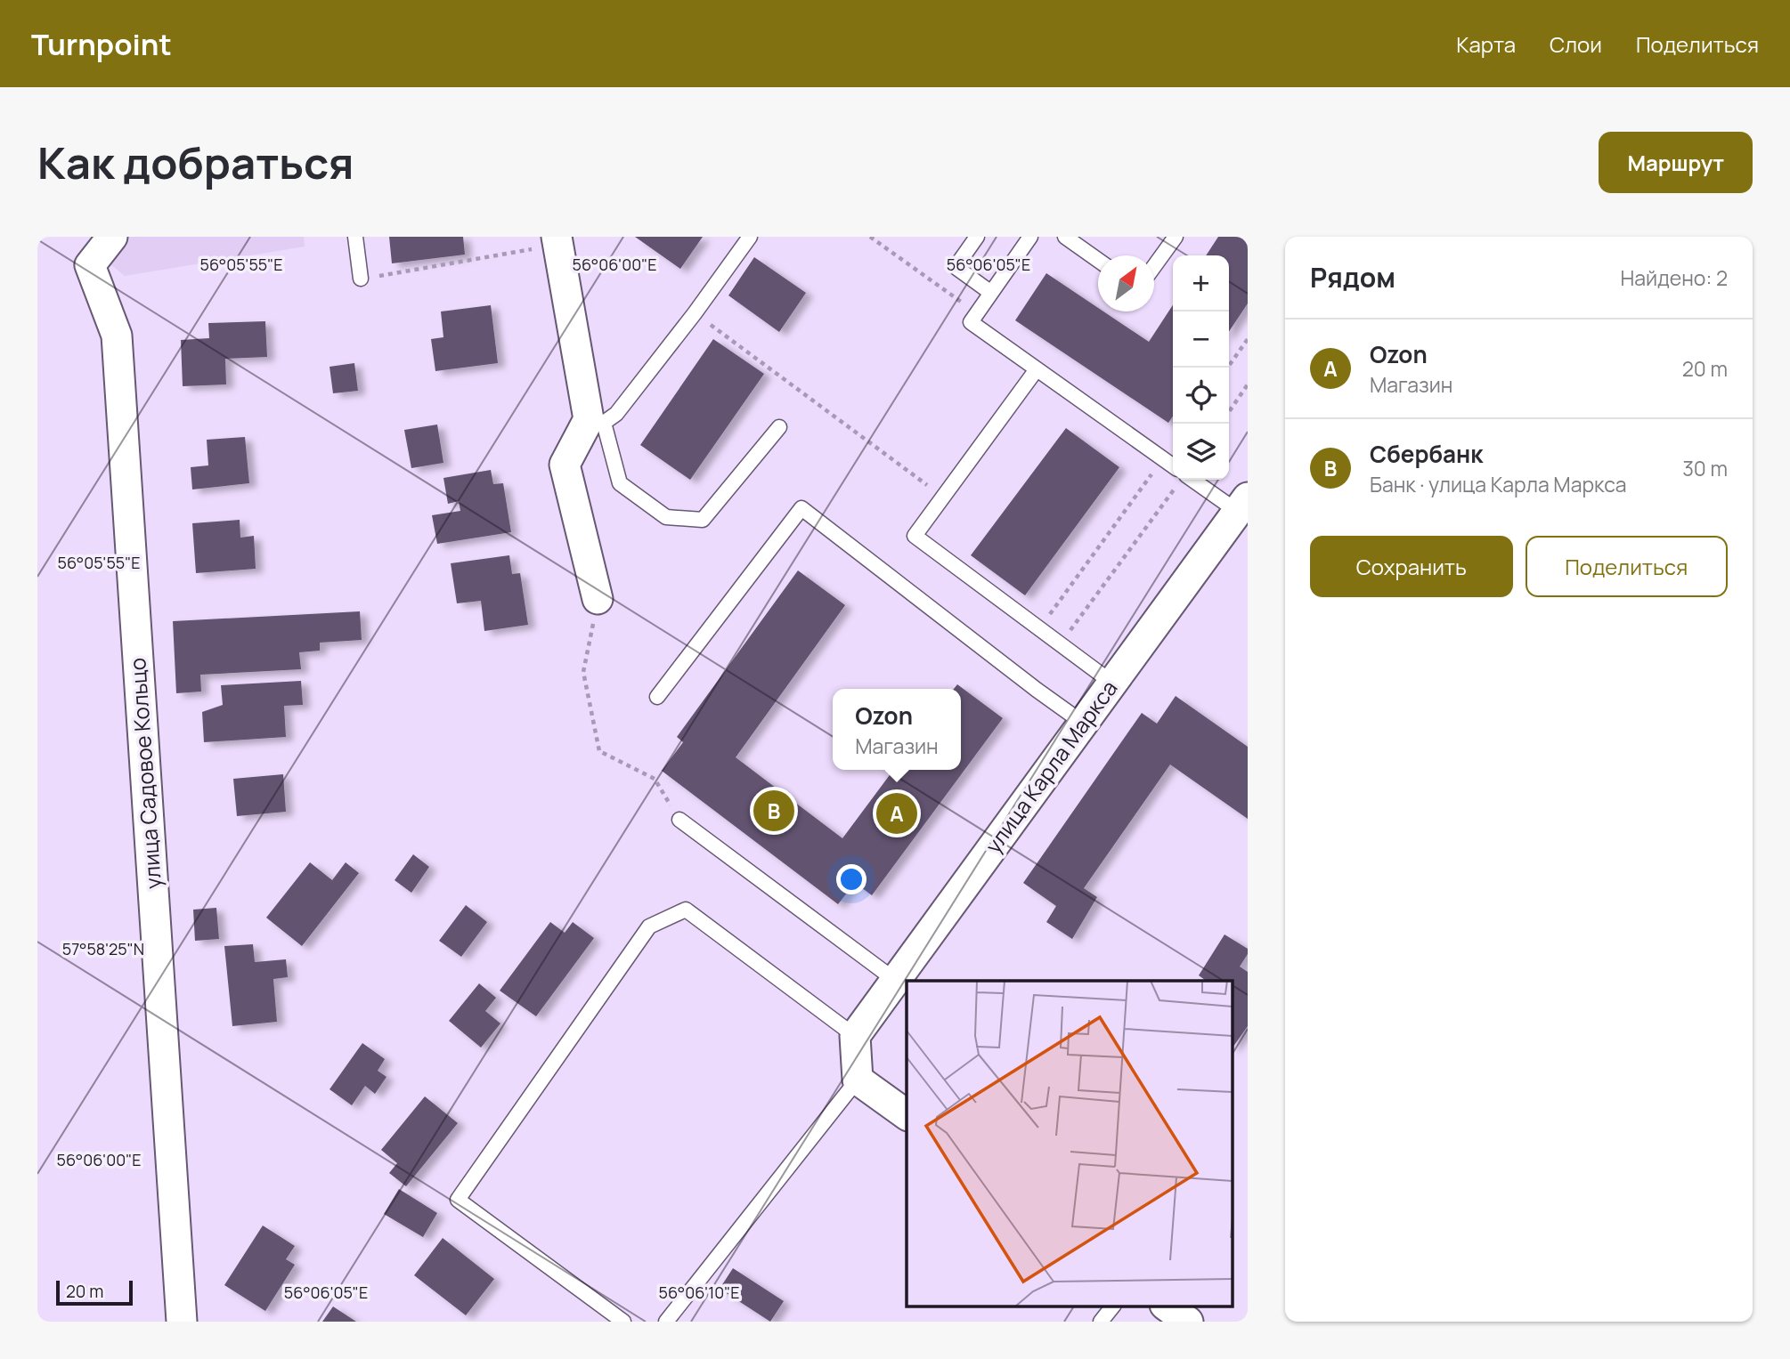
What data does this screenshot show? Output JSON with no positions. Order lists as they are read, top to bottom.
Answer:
{
  "streets": {
    "street": ["улица Карла Маркса", "улица Садовое Кольцо"]
  },
  "scale_bar": "20 m",
  "north": "top right",
  "page": {
    "header": "Turnpoint",
    "nav": ["Карта", "Слои", "Поделиться"],
    "buttons": [
      "Маршрут",
      ["Сохранить", "Поделиться"]
    ],
    "title": "Как добраться",
    "heading": ["Рядом", "Найдено: 2"],
    "map_buttons": ["+", "−"],
    "list": [
      {
        "mark": "A",
        "name": "Ozon",
        "note": "Магазин",
        "value": "20 m"
      },
      {
        "mark": "B",
        "name": "Сбербанк",
        "note": "Банк · улица Карла Маркса",
        "value": "30 m"
      }
    ],
    "popup": ["Ozon", "Магазин"],
    "pins": ["B", "A"],
    "scale": "20 m"
  },
  "coordinates": [
    "56°05'55\"E",
    "56°06'00\"E",
    "56°06'05\"E",
    "57°58'25\"N",
    "56°06'10\"E"
  ]
}
